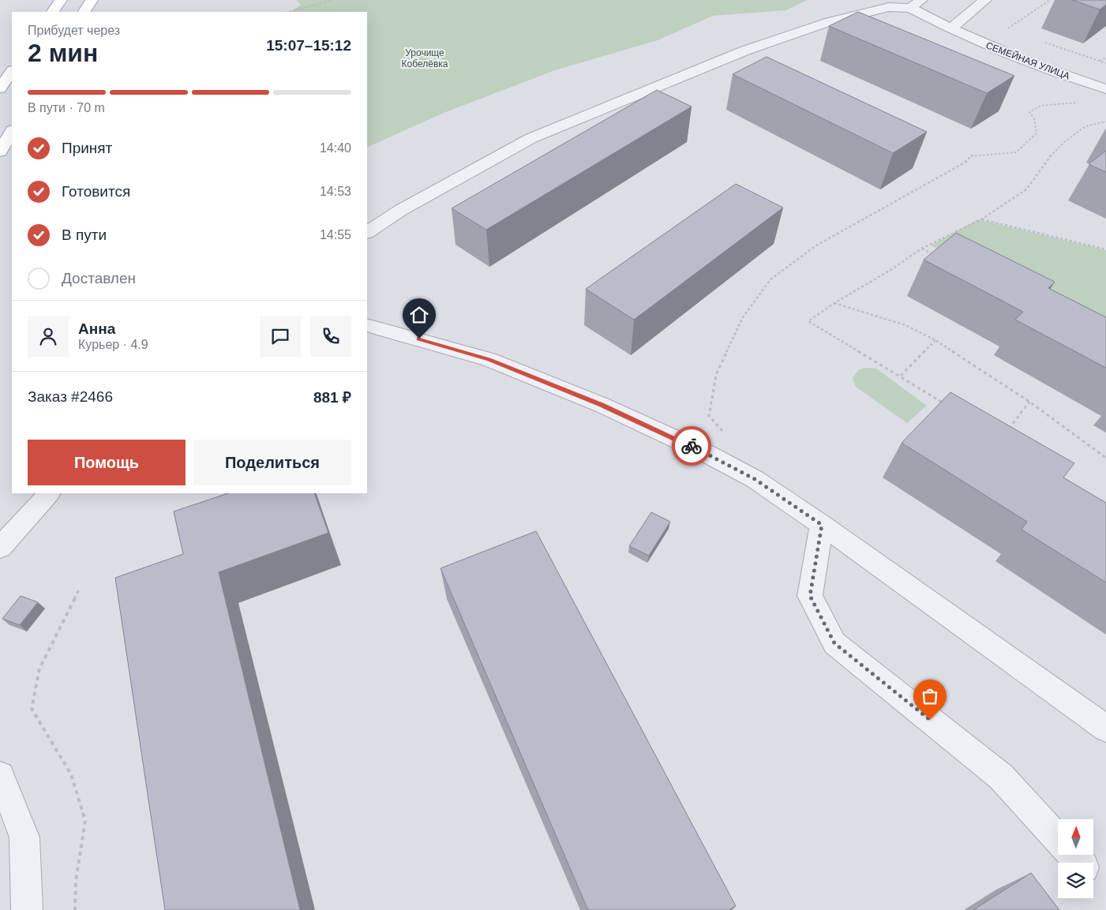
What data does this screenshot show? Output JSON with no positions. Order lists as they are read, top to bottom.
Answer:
{
  "streets": {
    "street": ["СЕМЕЙНАЯ УЛИЦА"]
  },
  "parks": ["Урочище Кобелёвка"],
  "north": "top",
  "page": {
    "heading": ["2 мин", "Прибудет через", "15:07–15:12"],
    "panel": [
      "Анна",
      "Курьер · 4.9",
      "Заказ #2466",
      "881 ₽"
    ],
    "bar": "В пути · 70 m",
    "list": [
      ["Принят", "14:40"],
      ["Готовится", "14:53"],
      ["В пути", "14:55"],
      "Доставлен"
    ],
    "buttons": ["Помощь", "Поделиться"]
  }
}
